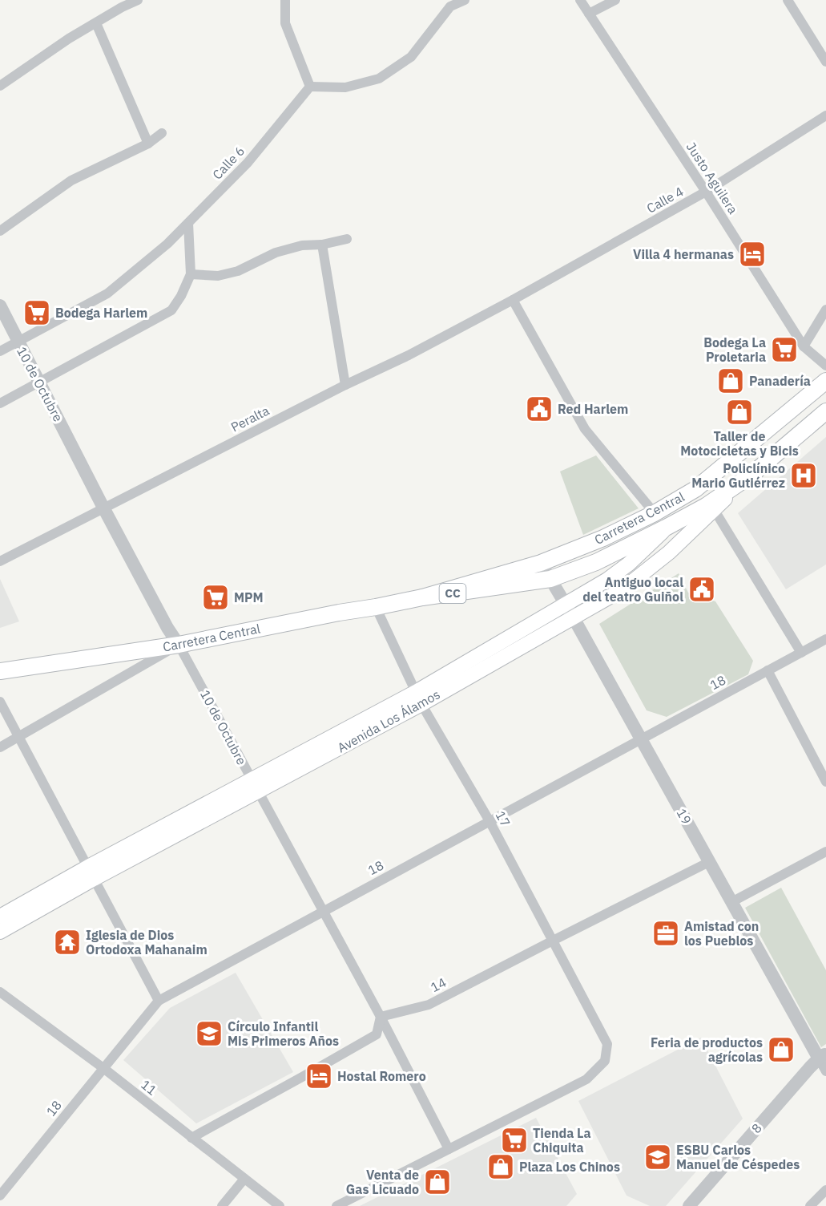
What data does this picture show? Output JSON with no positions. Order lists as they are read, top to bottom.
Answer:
{
  "streets": {
    "main road": ["Carretera Central", "CC", "Avenida Los Álamos"],
    "street": [
      "Calle 6",
      "Justo Aguilera",
      "Calle 4",
      "10 de Octubre",
      "Peralta",
      "18",
      "19",
      "17",
      "14",
      "11",
      "8"
    ]
  },
  "crossings": [
    ["Calle 6", "10 de Octubre"],
    ["Justo Aguilera", "Calle 4"],
    ["Calle 4", "Peralta"],
    ["10 de Octubre", "Peralta"],
    ["10 de Octubre", "Carretera Central"],
    ["10 de Octubre", "18"],
    ["10 de Octubre", "Avenida Los Álamos"],
    ["10 de Octubre", "17"],
    ["10 de Octubre", "14"],
    ["Carretera Central", "Avenida Los Álamos"],
    ["Carretera Central", "19"],
    ["Carretera Central", "17"],
    ["18", "19"],
    ["18", "17"],
    ["18", "11"],
    ["Avenida Los Álamos", "19"],
    ["Avenida Los Álamos", "17"],
    ["19", "14"],
    ["19", "8"],
    ["17", "14"]
  ],
  "places": {
    "hotel": ["Villa 4 hermanas", "Hostal Romero"],
    "supermarket": [
      "Bodega Harlem",
      "Bodega La Proletaria",
      "MPM",
      "Tienda La Chiquita"
    ],
    "shop": [
      "Panadería",
      "Taller de Motocicletas y Bicis",
      "Feria de productos agrícolas",
      "Plaza Los Chinos",
      "Venta de Gas Licuado"
    ],
    "public building": ["Red Harlem", "Antiguo local del teatro Guiñol"],
    "hospital": ["Policlínico Mario Gutiérrez"],
    "office": ["Amistad con los Pueblos"],
    "temple": ["Iglesia de Dios Ortodoxa Mahanaim"],
    "school or university": ["Círculo Infantil Mis Primeros Años", "ESBU Carlos Manuel de Céspedes"]
  }
}
